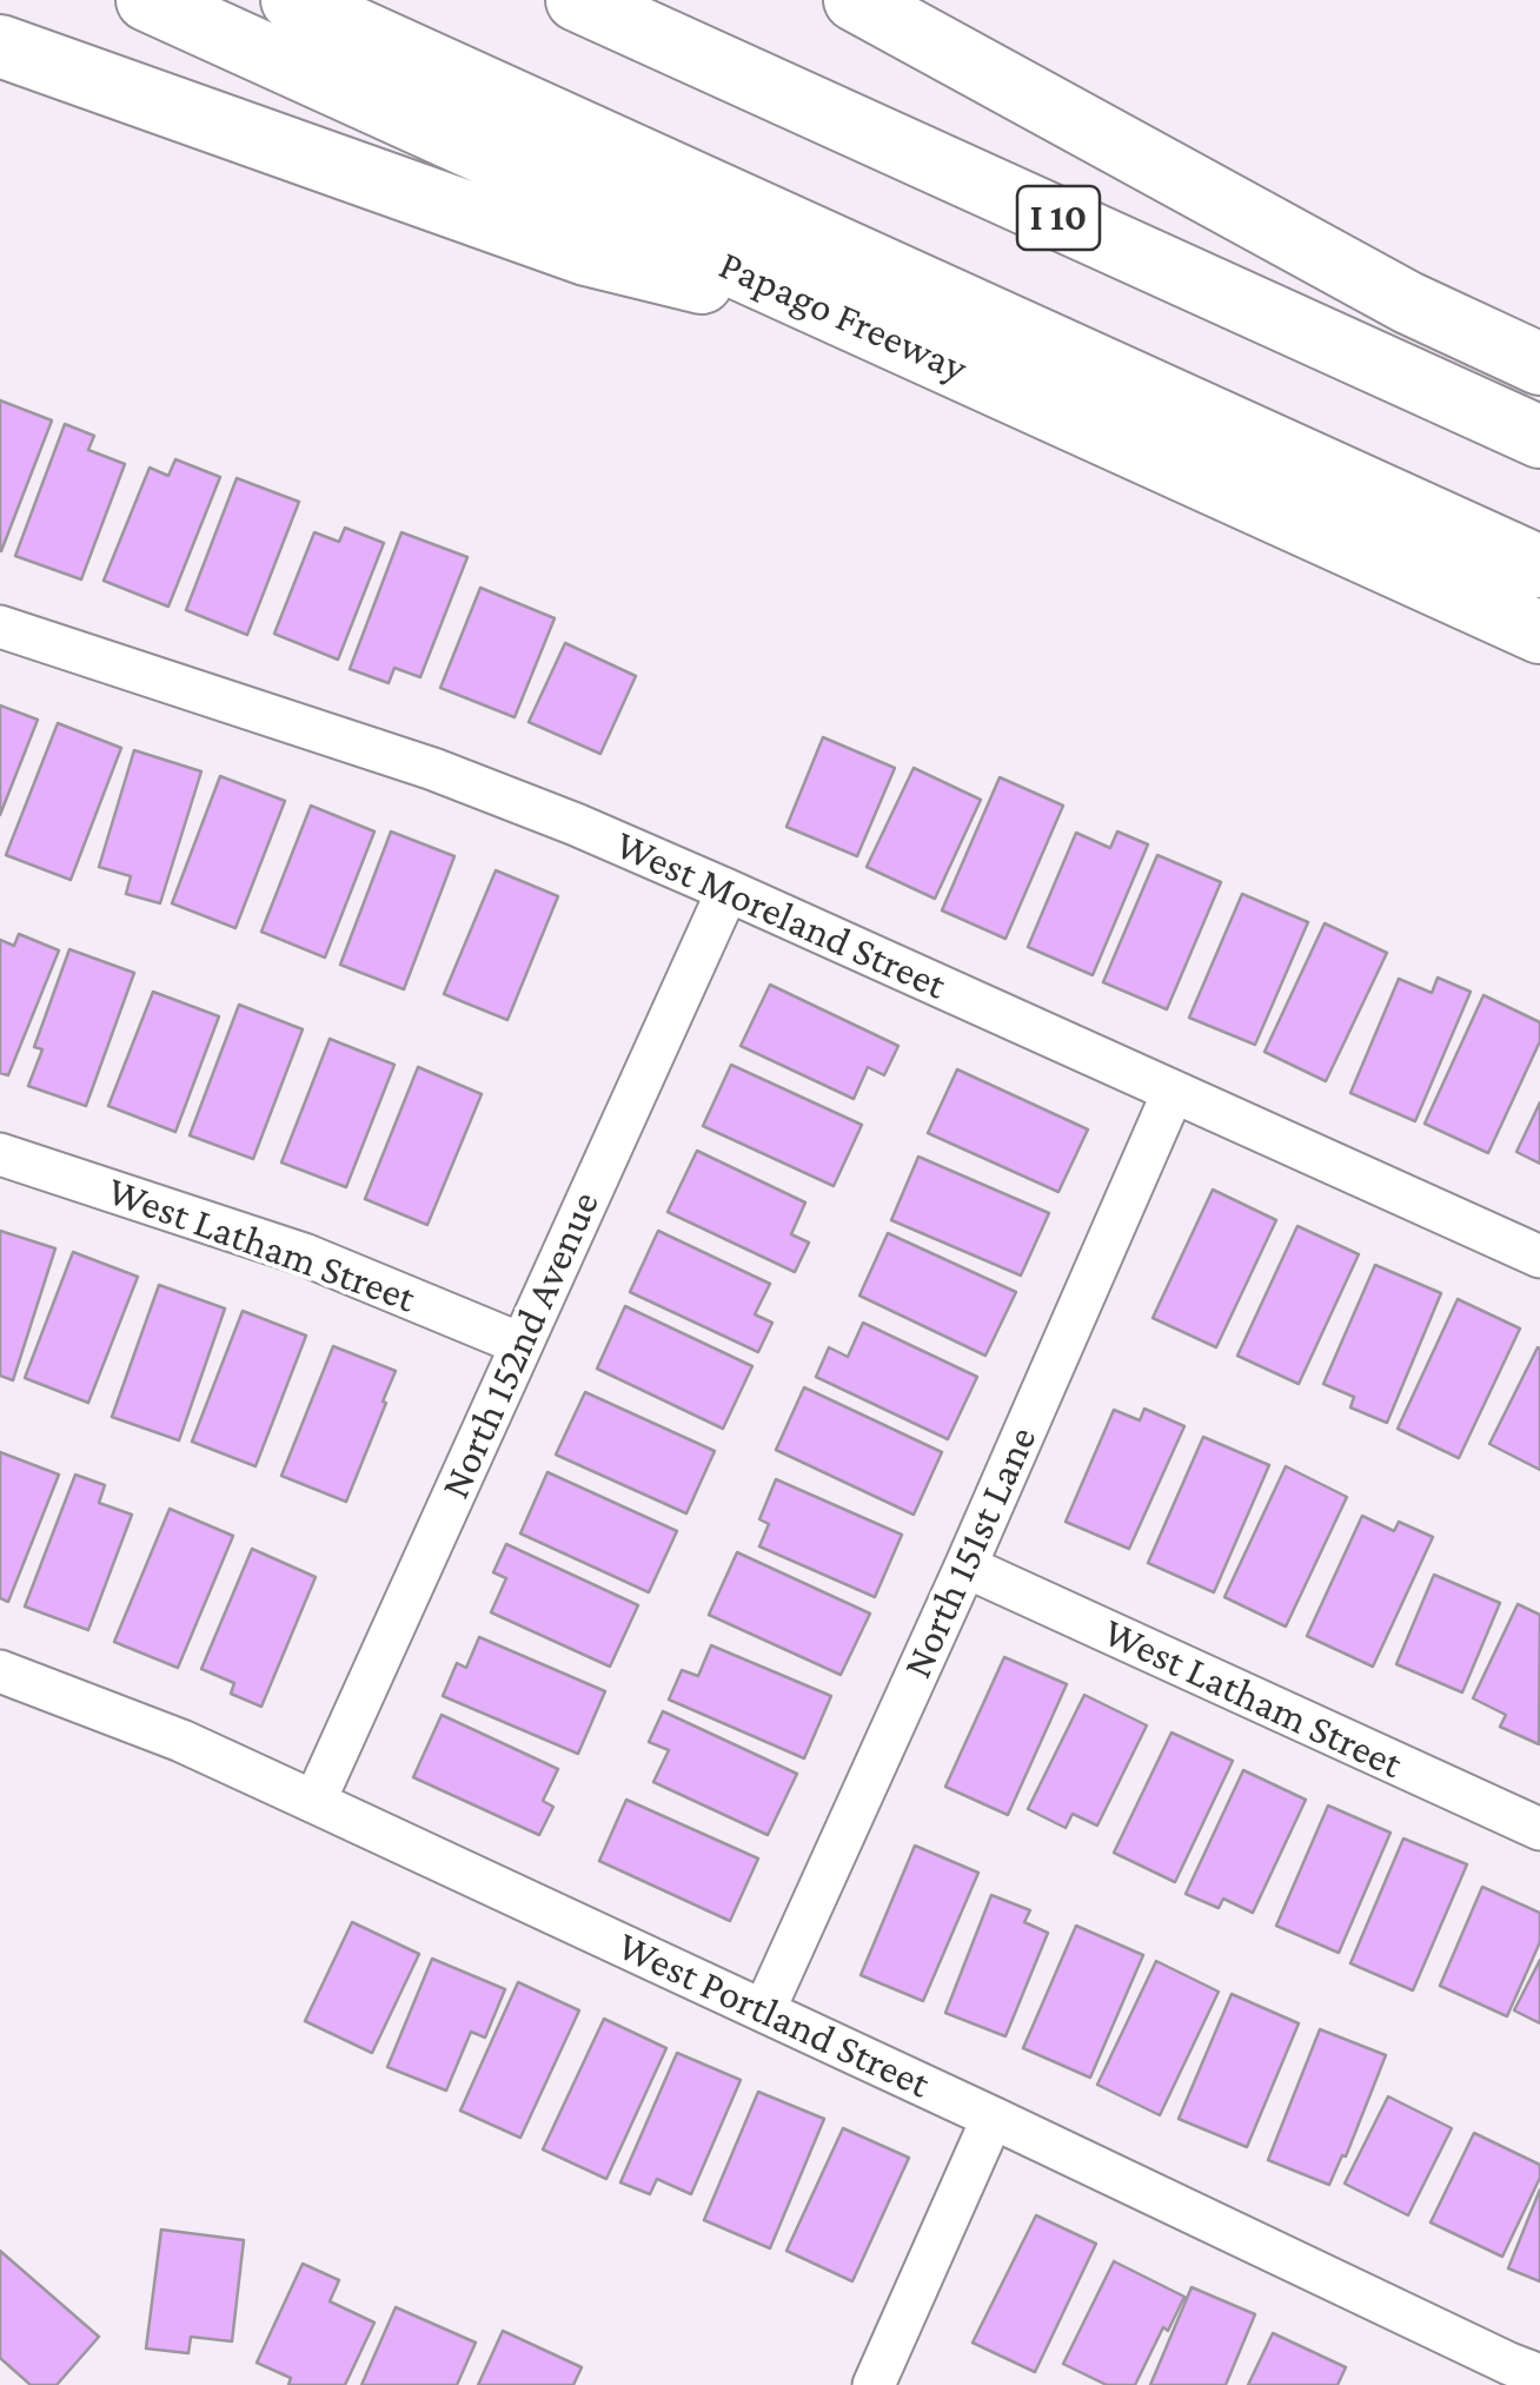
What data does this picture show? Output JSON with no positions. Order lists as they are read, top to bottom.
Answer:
{
  "streets": {
    "highway": ["I 10", "Papago Freeway"],
    "street": [
      "West Moreland Street",
      "West Latham Street",
      "North 152nd Avenue",
      "North 151st Lane",
      "West Portland Street"
    ]
  },
  "crossings": [
    ["West Moreland Street", "North 152nd Avenue"],
    ["West Moreland Street", "North 151st Lane"],
    ["West Latham Street", "North 152nd Avenue"],
    ["West Latham Street", "North 151st Lane"],
    ["North 152nd Avenue", "West Portland Street"],
    ["North 151st Lane", "West Portland Street"]
  ]
}
